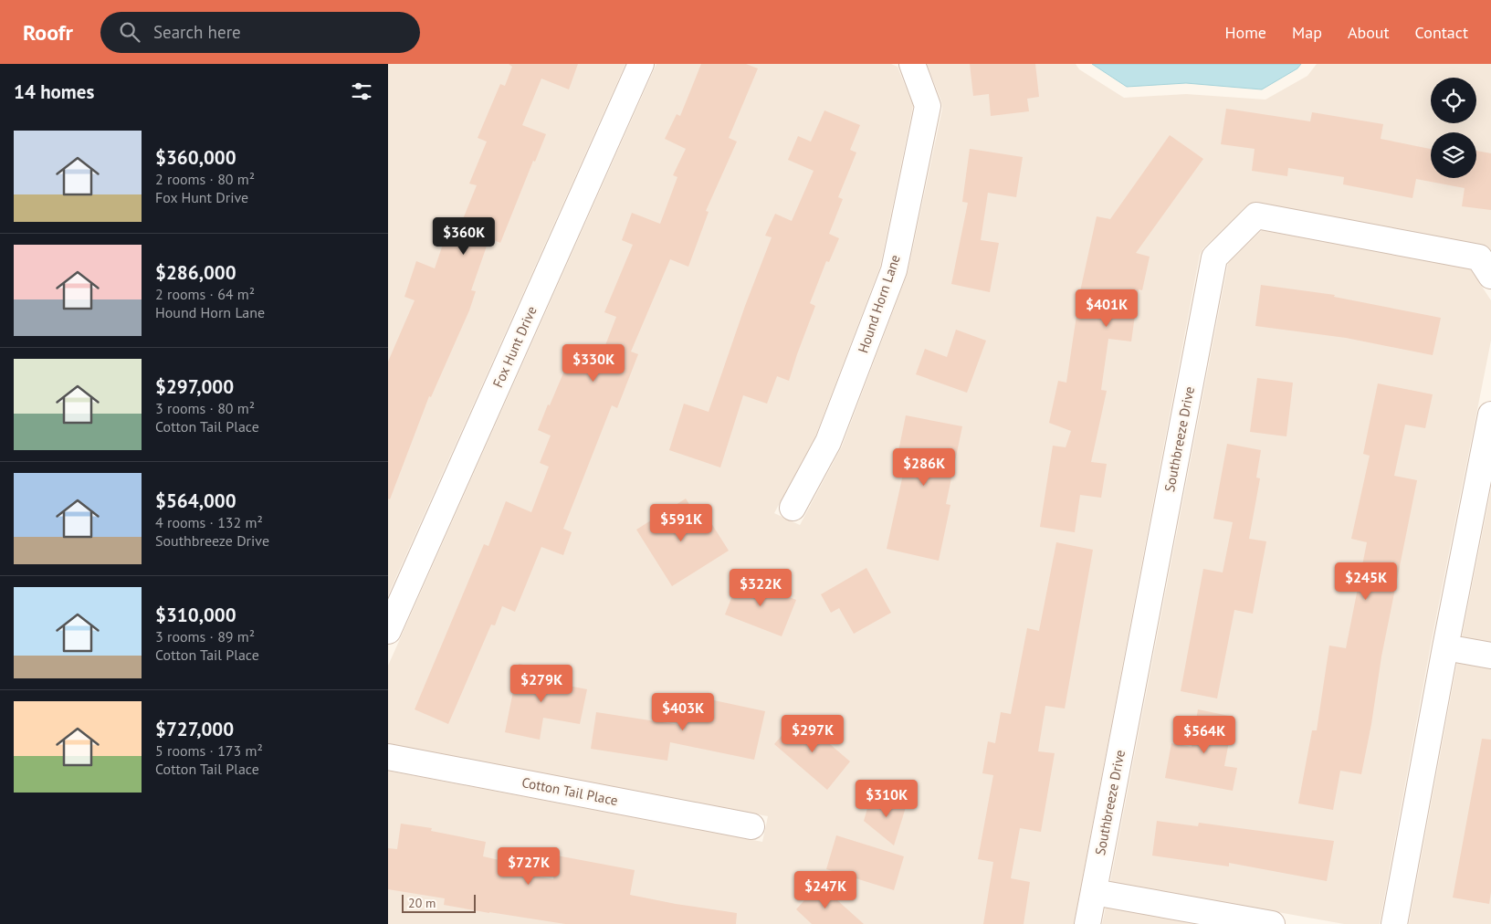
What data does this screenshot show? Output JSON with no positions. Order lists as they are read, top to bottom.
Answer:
{
  "streets": {
    "street": [
      "Hound Horn Lane",
      "Fox Hunt Drive",
      "Southbreeze Drive",
      "Cotton Tail Place"
    ]
  },
  "scale_bar": "20 m",
  "page": {
    "header": "Roofr",
    "search": "Search here",
    "nav": [
      "Home",
      "Map",
      "About",
      "Contact"
    ],
    "heading": "14 homes",
    "list": [
      {
        "name": "$360,000",
        "note": "2 rooms · 80 m² · Fox Hunt Drive"
      },
      {
        "name": "$286,000",
        "note": "2 rooms · 64 m² · Hound Horn Lane"
      },
      {
        "name": "$297,000",
        "note": "3 rooms · 80 m² · Cotton Tail Place"
      },
      {
        "name": "$564,000",
        "note": "4 rooms · 132 m² · Southbreeze Drive"
      },
      {
        "name": "$310,000",
        "note": "3 rooms · 89 m² · Cotton Tail Place"
      },
      {
        "name": "$727,000",
        "note": "5 rooms · 173 m² · Cotton Tail Place"
      }
    ],
    "price": [
      "$360K",
      "$401K",
      "$330K",
      "$286K",
      "$591K",
      "$245K",
      "$322K",
      "$279K",
      "$403K",
      "$297K",
      "$564K",
      "$310K",
      "$727K",
      "$247K"
    ],
    "scale": "20 m"
  }
}
